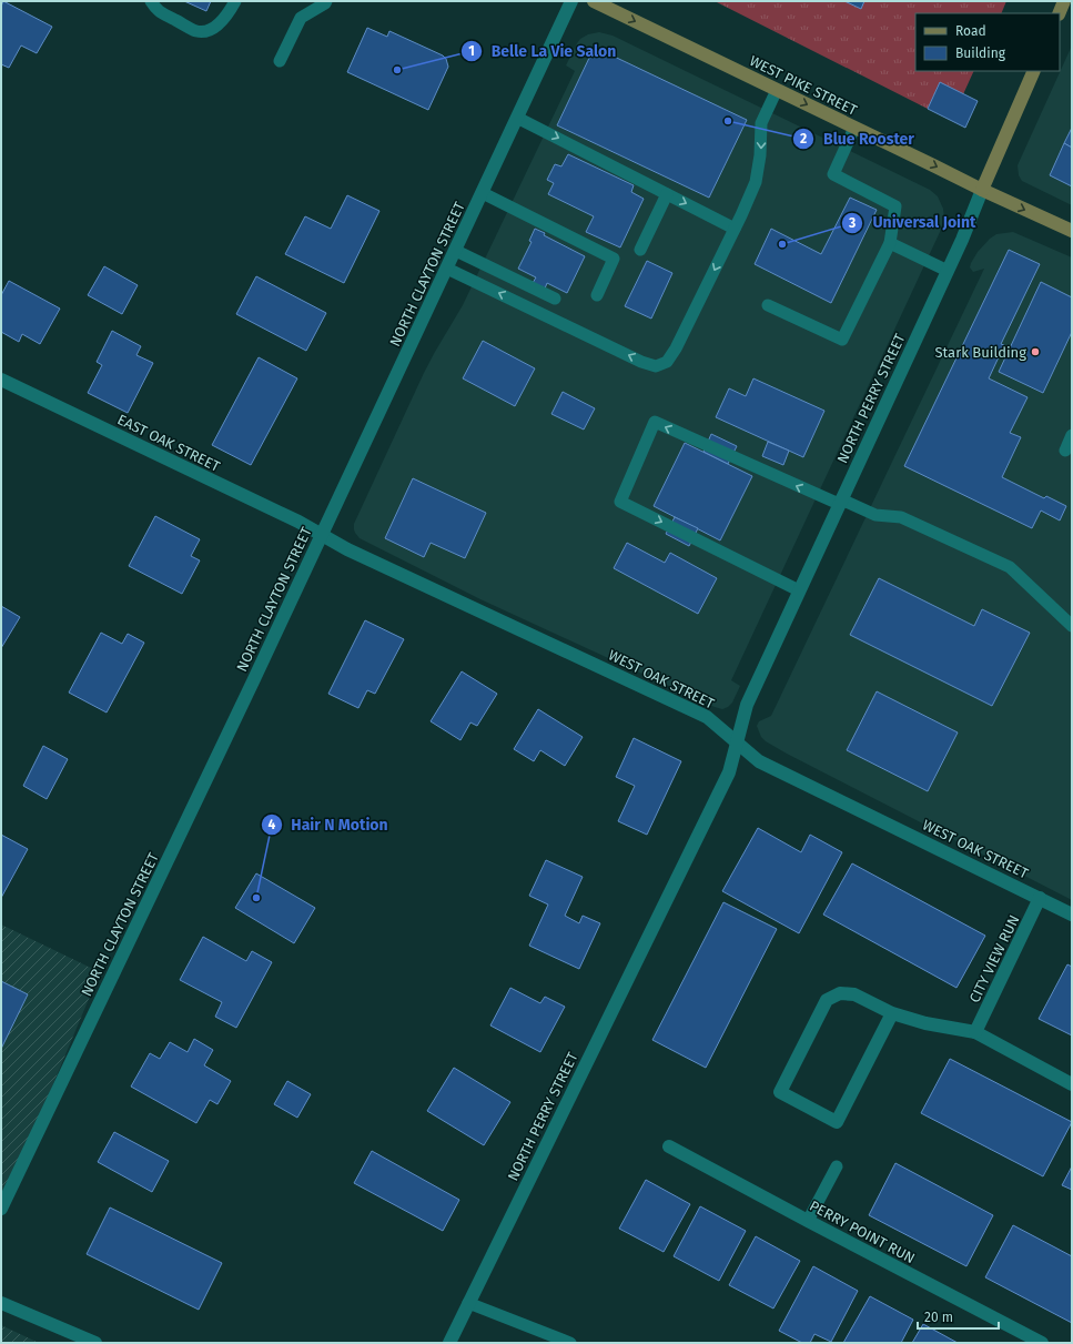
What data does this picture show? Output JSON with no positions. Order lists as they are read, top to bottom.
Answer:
{
  "streets": {
    "main road": ["WEST PIKE STREET", "NORTH PERRY STREET"],
    "street": [
      "NORTH CLAYTON STREET",
      "EAST OAK STREET",
      "WEST OAK STREET",
      "CITY VIEW RUN",
      "PERRY POINT RUN"
    ]
  },
  "crossings": [
    ["WEST PIKE STREET", "NORTH PERRY STREET"],
    ["NORTH CLAYTON STREET", "EAST OAK STREET"],
    ["NORTH CLAYTON STREET", "WEST OAK STREET"],
    ["NORTH PERRY STREET", "WEST OAK STREET"],
    ["EAST OAK STREET", "WEST OAK STREET"],
    ["WEST OAK STREET", "CITY VIEW RUN"]
  ],
  "one_way": ["WEST PIKE STREET"],
  "places": [
    "Belle La Vie Salon",
    "Blue Rooster",
    "Universal Joint",
    "Stark Building",
    "Hair N Motion"
  ],
  "legend": ["Road", "Building"],
  "scale_bar": "20 m"
}
